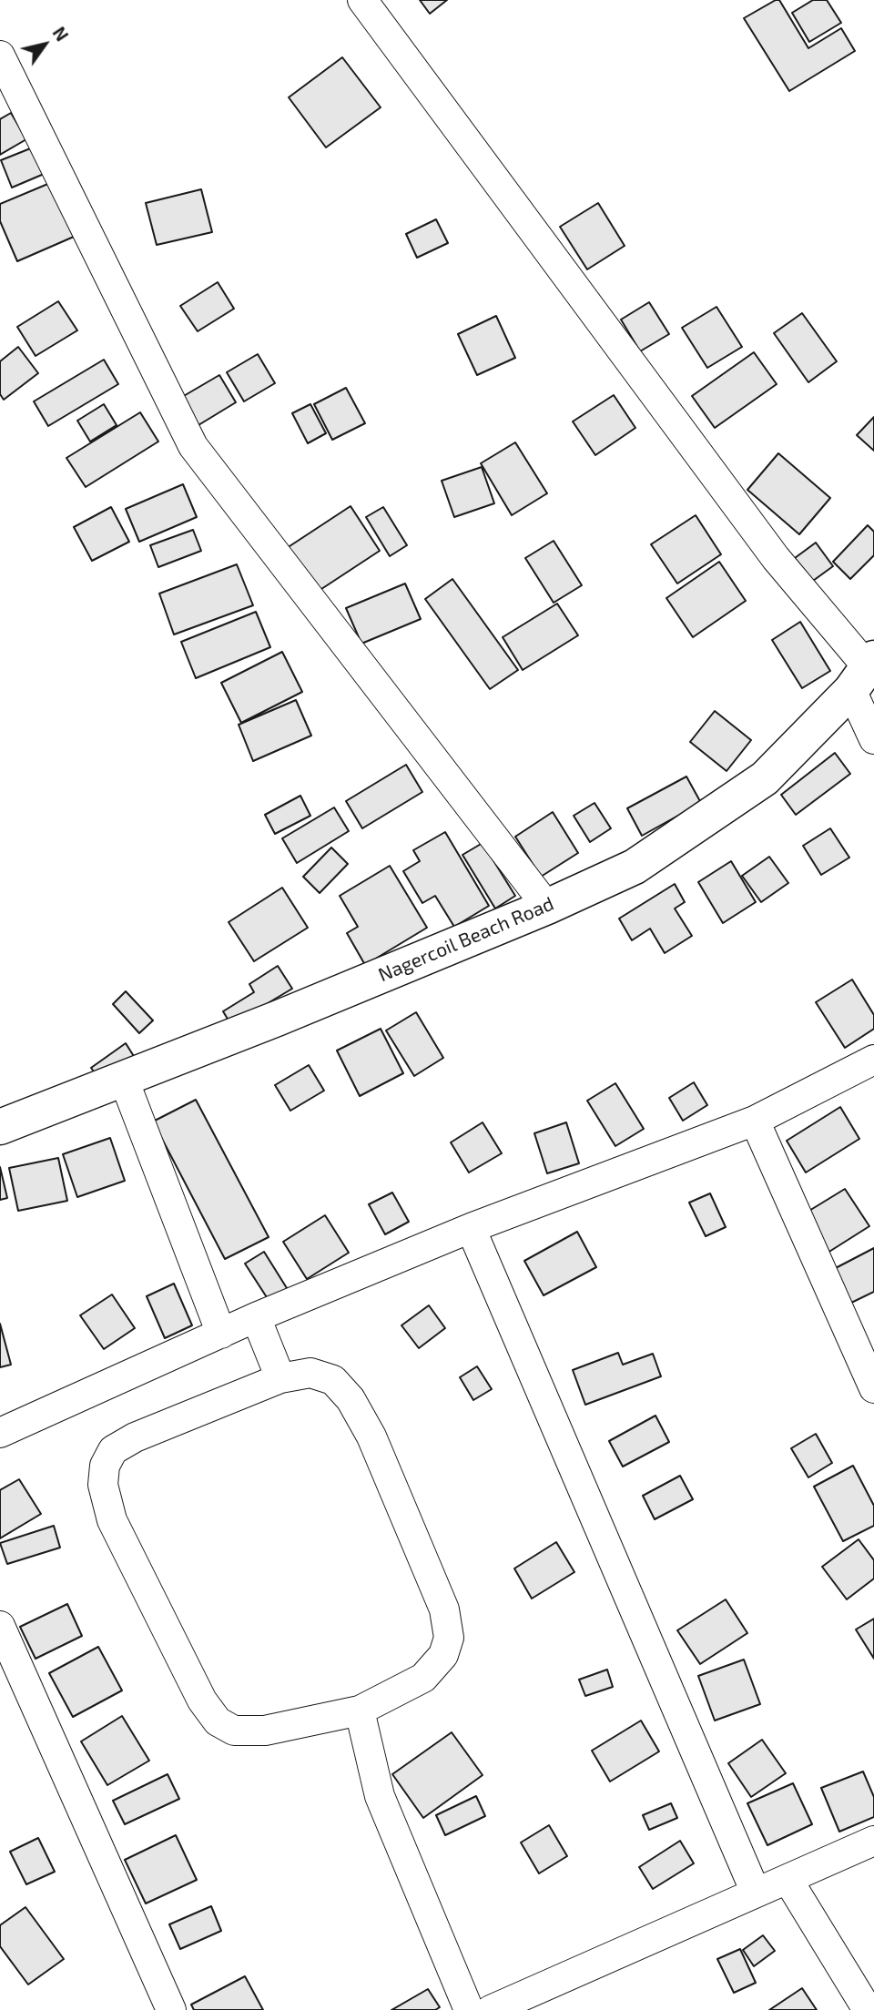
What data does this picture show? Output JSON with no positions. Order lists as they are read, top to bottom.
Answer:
{
  "streets": {
    "main road": ["Nagercoil Beach Road"]
  },
  "north": "top right"
}
